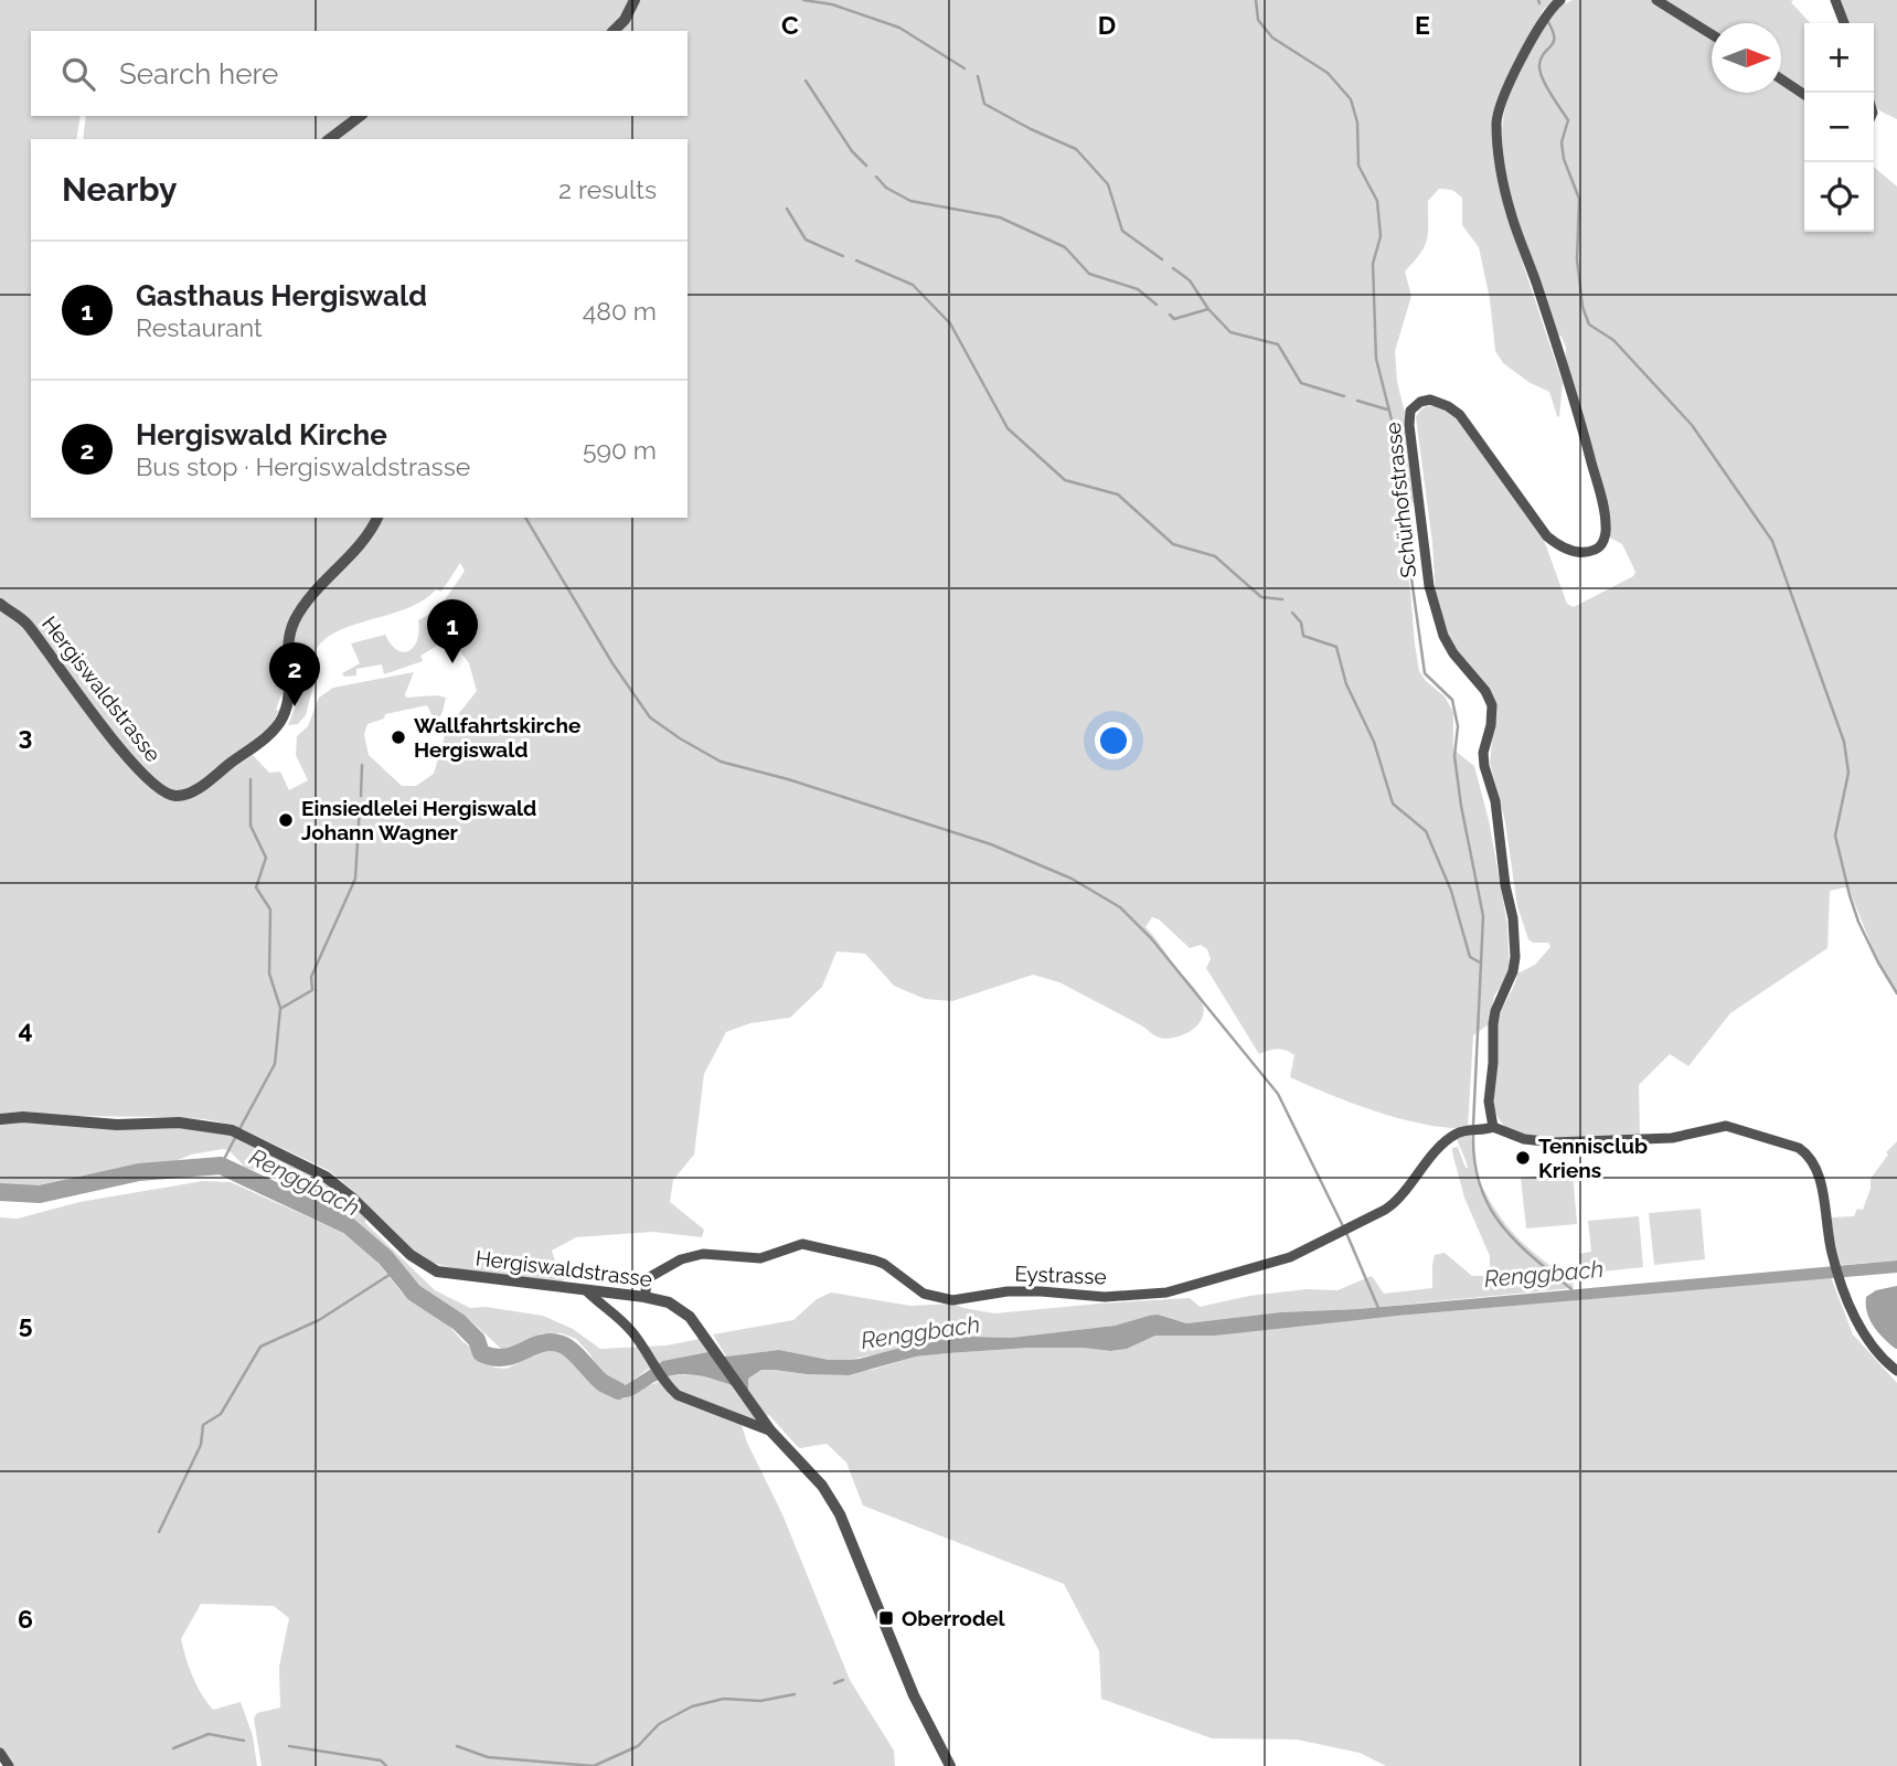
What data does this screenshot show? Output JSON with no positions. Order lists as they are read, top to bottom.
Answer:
{
  "streets": {
    "street": ["Schürhofstrasse", "Hergiswaldstrasse", "Eystrasse"]
  },
  "crossings": [
    ["Schürhofstrasse", "Eystrasse"],
    ["Hergiswaldstrasse", "Eystrasse"]
  ],
  "water": ["Renggbach"],
  "places": {
    "other": ["Wallfahrtskirche Hergiswald", "Einsiedlelei Hergiswald Johann Wagner", "Tennisclub Kriens"],
    "transit": ["Oberrodel"]
  },
  "north": "right",
  "page": {
    "map_buttons": ["+", "−"],
    "search": "Search here",
    "heading": ["Nearby", "2 results"],
    "list": [
      {
        "mark": "1",
        "name": "Gasthaus Hergiswald",
        "note": "Restaurant",
        "value": "480 m"
      },
      {
        "mark": "2",
        "name": "Hergiswald Kirche",
        "note": "Bus stop · Hergiswaldstrasse",
        "value": "590 m"
      }
    ],
    "pins": ["1", "2"]
  },
  "grid": {
    "columns": ["C", "D", "E"],
    "rows": [
      "3",
      "4",
      "5",
      "6"
    ]
  }
}
